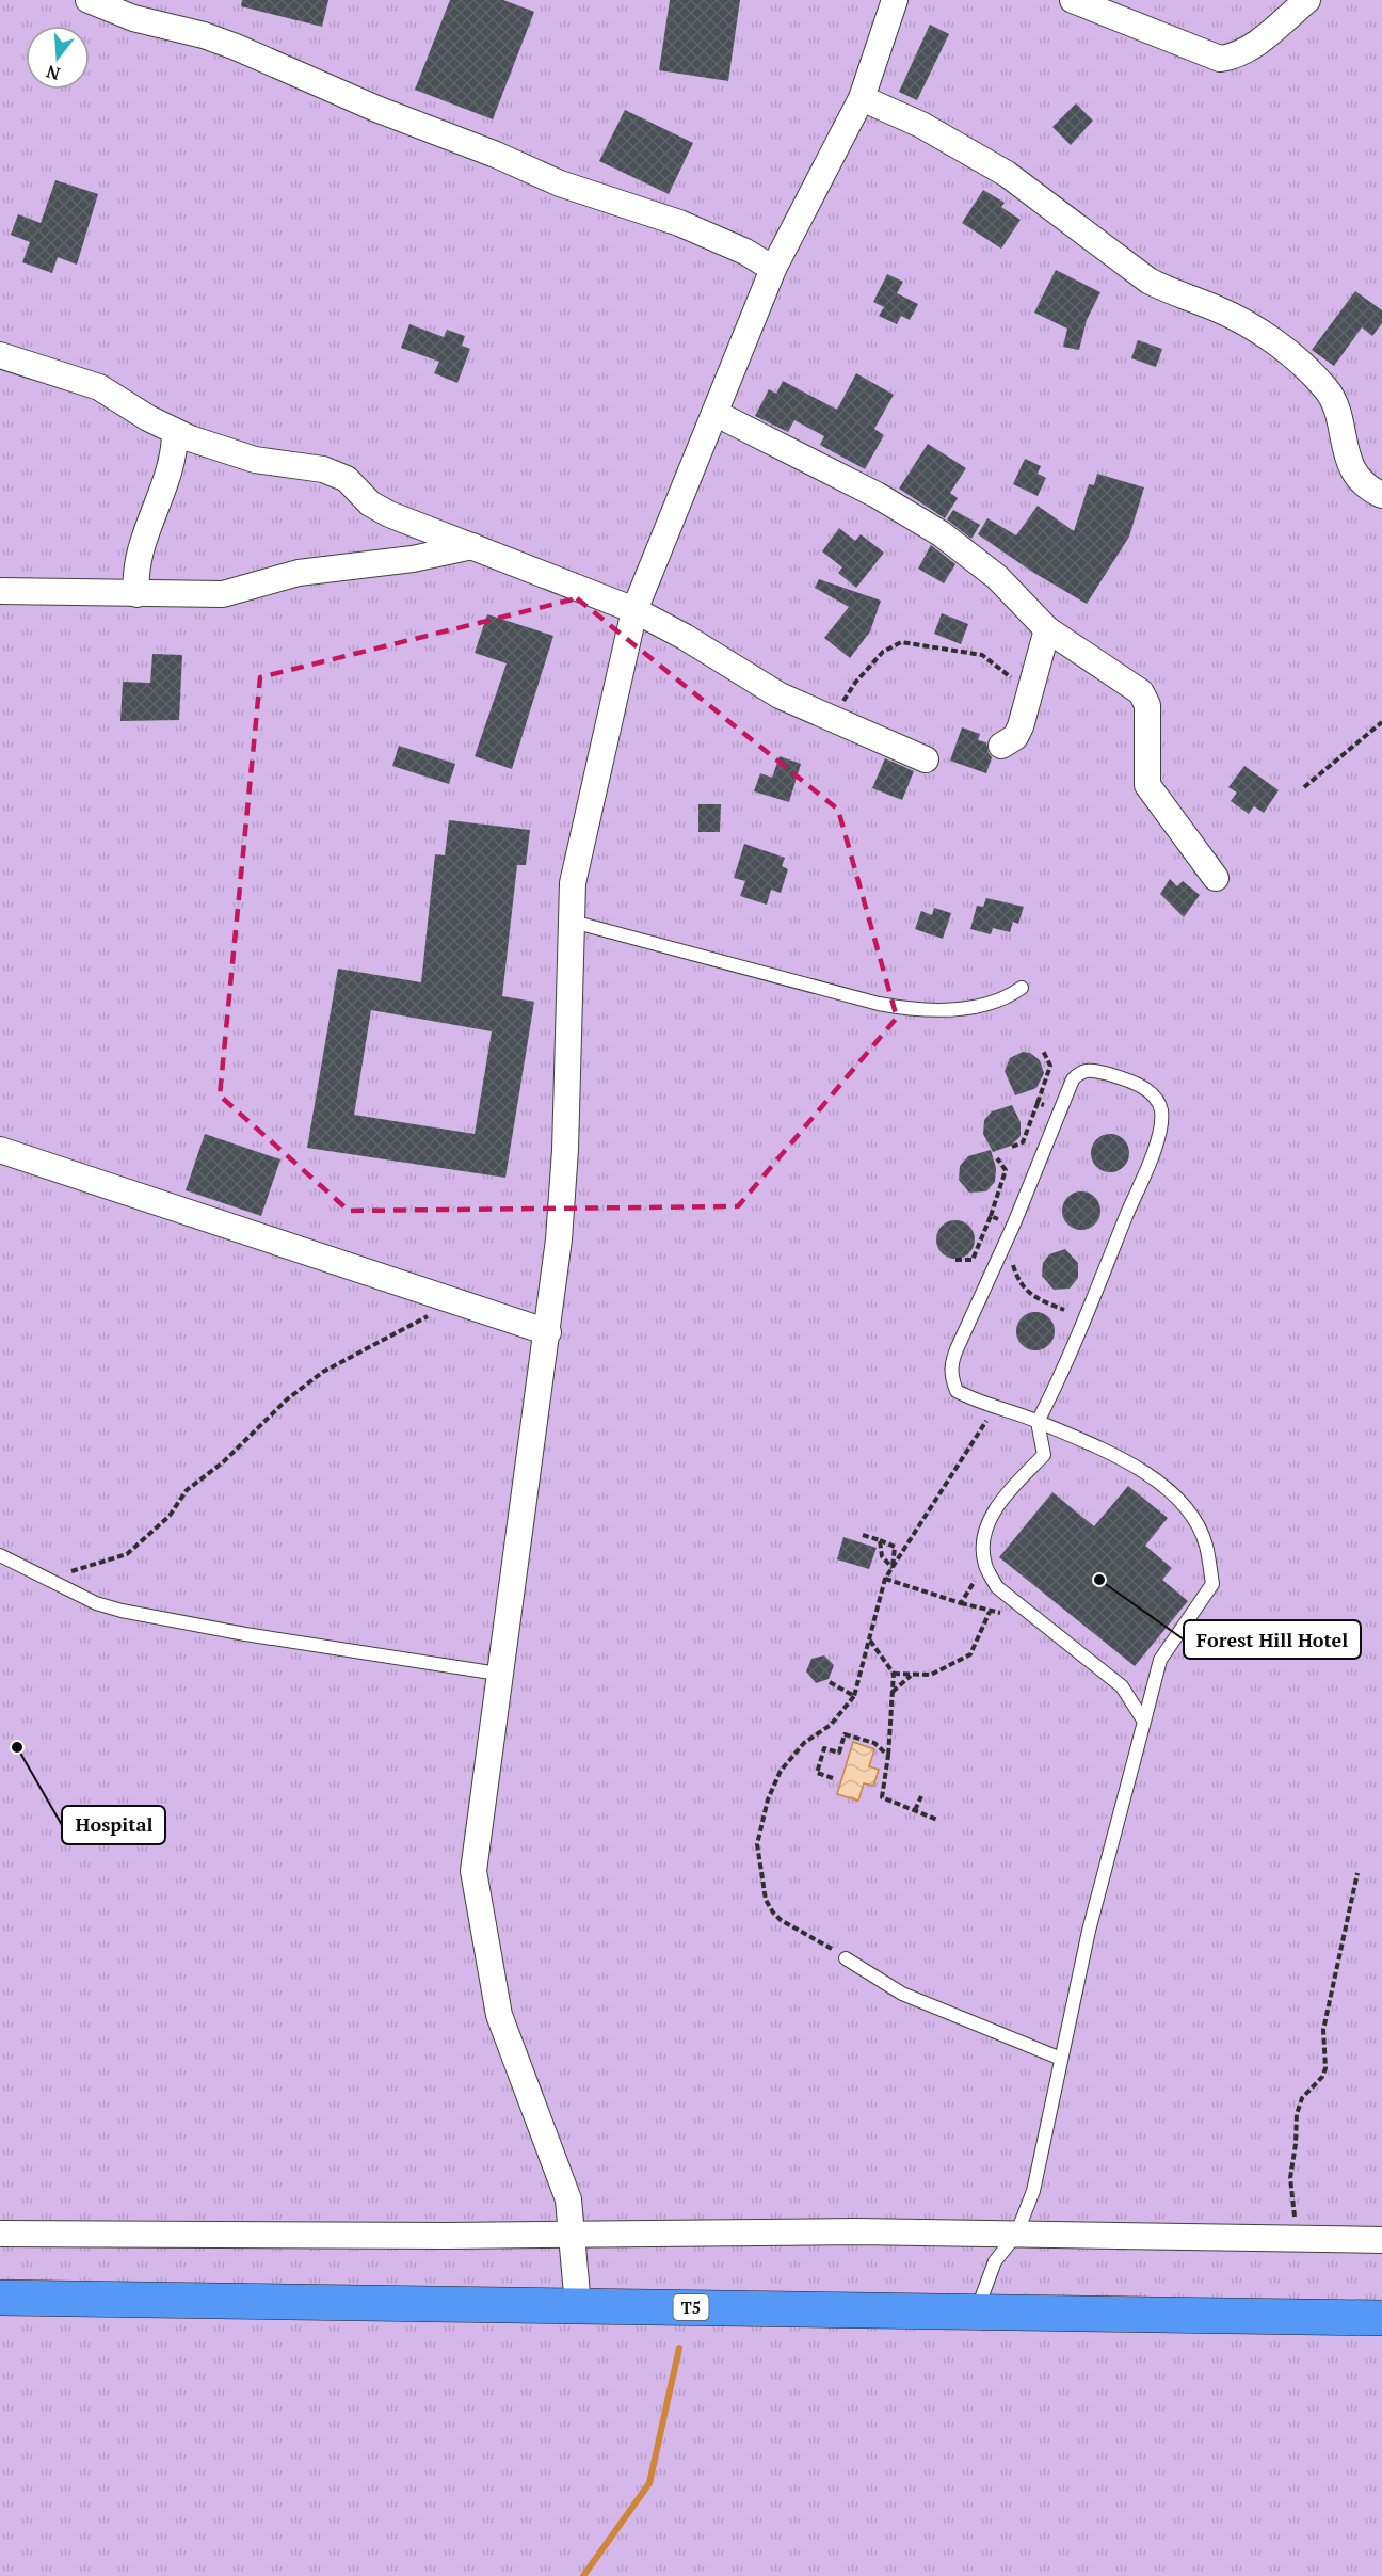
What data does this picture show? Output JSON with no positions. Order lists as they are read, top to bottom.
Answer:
{
  "streets": {
    "highway": ["T5"]
  },
  "places": ["Forest Hill Hotel", "Hospital"],
  "north": "bottom"
}
